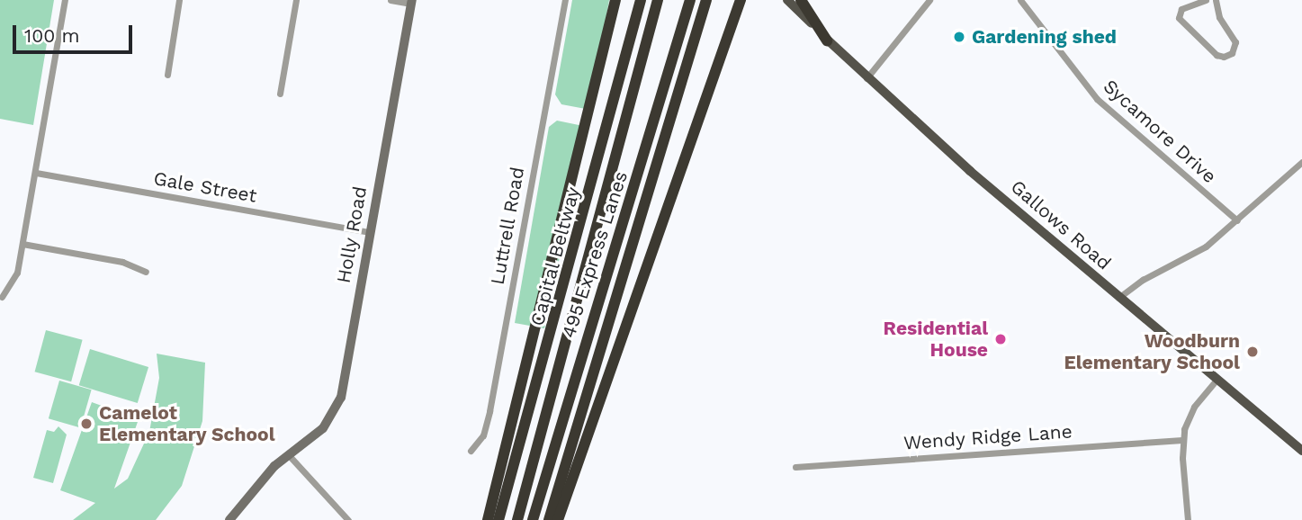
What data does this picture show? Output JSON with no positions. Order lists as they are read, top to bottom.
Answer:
{
  "streets": {
    "highway": ["495 Express Lanes", "Capital Beltway"],
    "main road": ["Gallows Road"],
    "street": [
      "Sycamore Drive",
      "Gale Street",
      "Luttrell Road",
      "Holly Road",
      "Wendy Ridge Lane"
    ]
  },
  "crossings": [
    ["Gale Street", "Holly Road"]
  ],
  "places": [
    "Gardening shed",
    "Residential House",
    "Woodburn Elementary School",
    "Camelot Elementary School"
  ],
  "scale_bar": "100 m"
}
